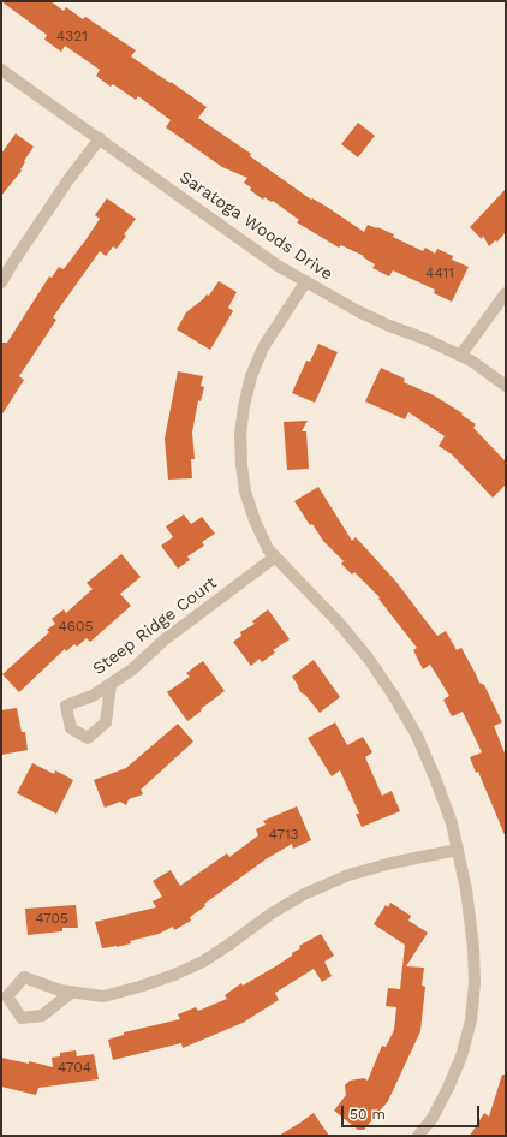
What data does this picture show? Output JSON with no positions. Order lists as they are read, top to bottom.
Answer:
{
  "streets": {
    "street": ["Saratoga Woods Drive", "Steep Ridge Court"]
  },
  "house_numbers": [
    "4321",
    "4411",
    "4605",
    "4713",
    "4705",
    "4704"
  ],
  "scale_bar": "50 m"
}
